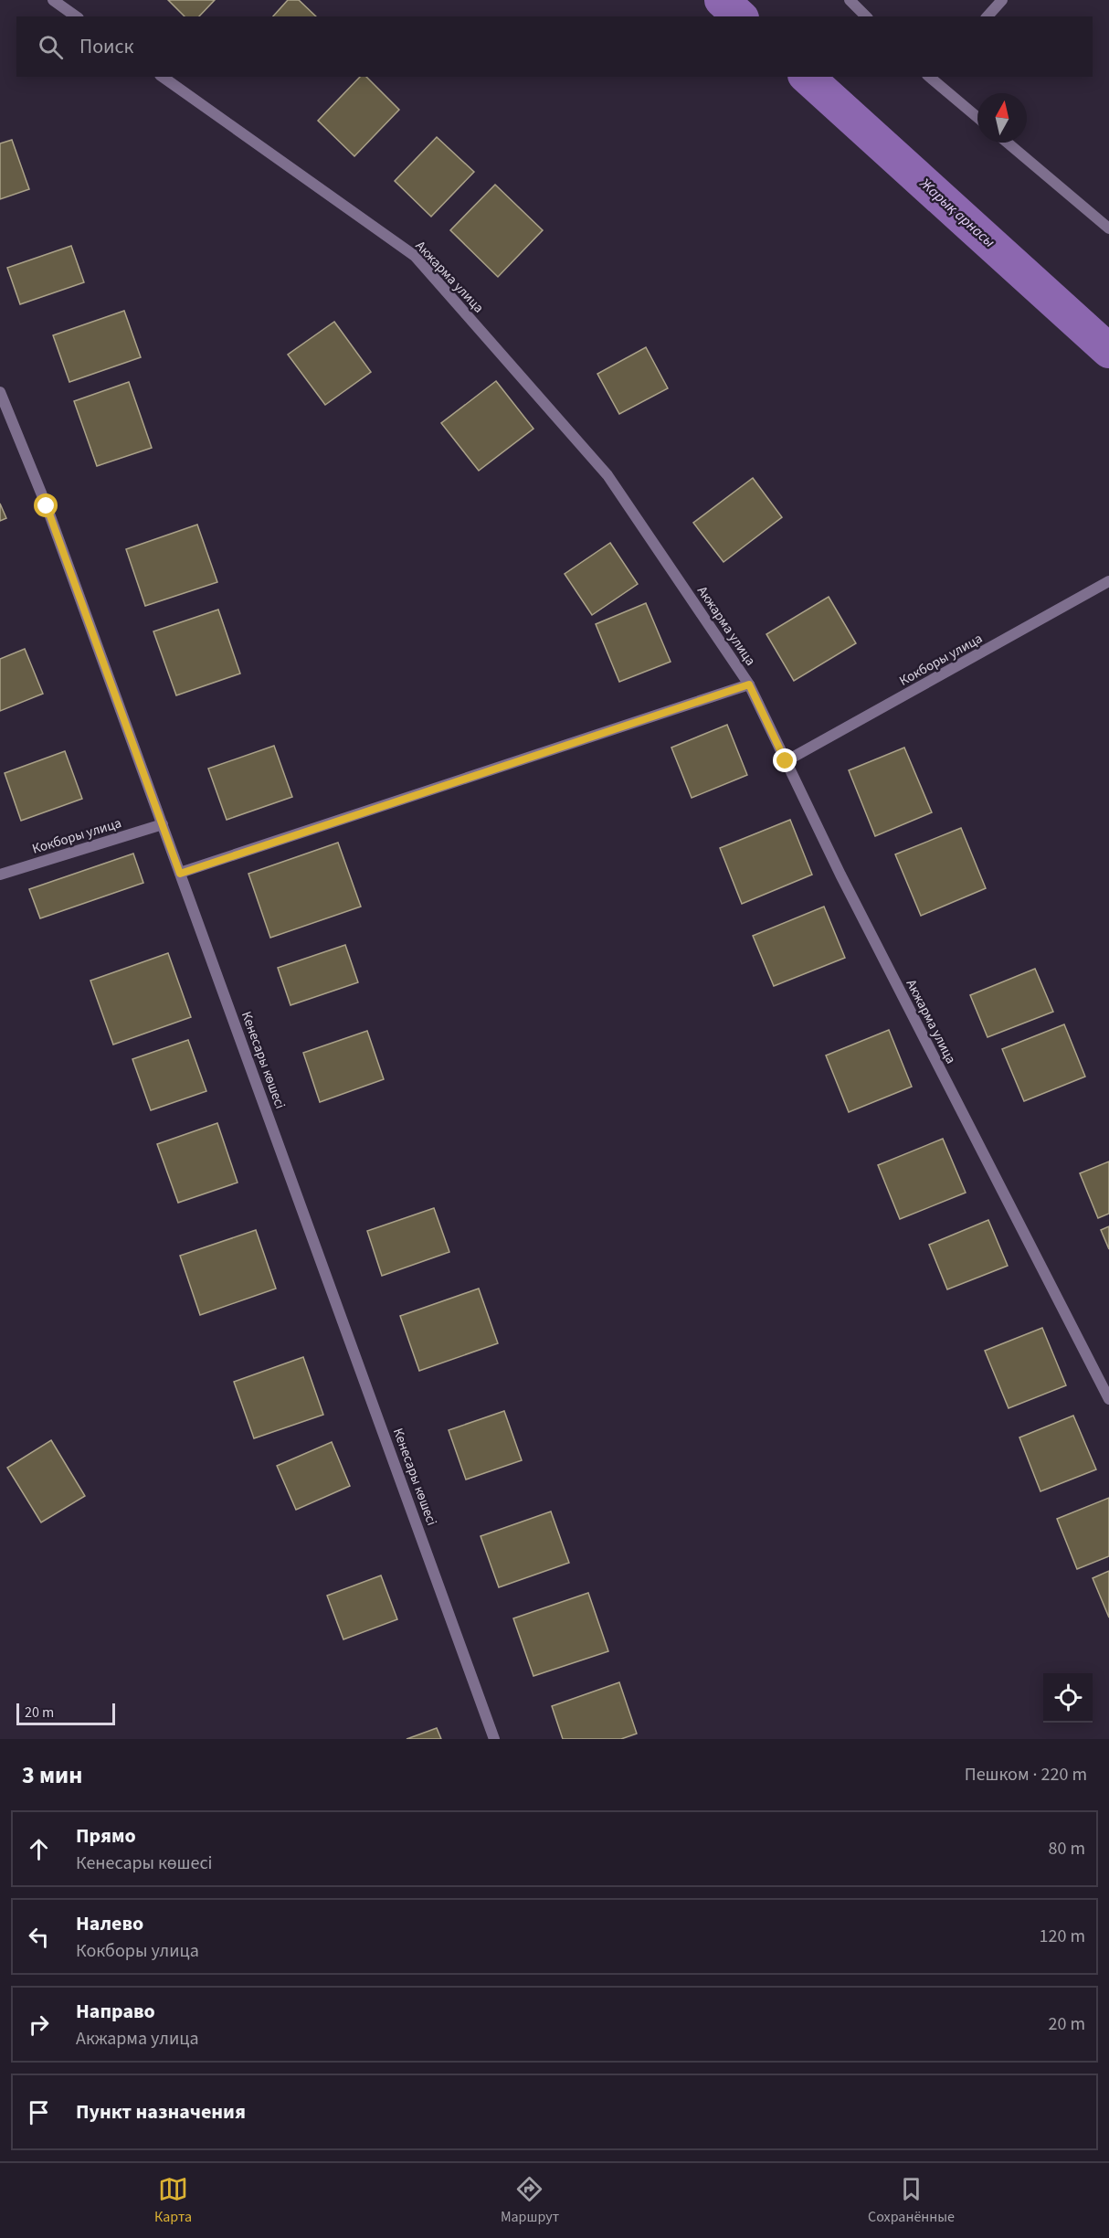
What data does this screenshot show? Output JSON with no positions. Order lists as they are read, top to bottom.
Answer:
{
  "streets": {
    "street": ["Акжарма улица", "Кокборы улица", "Кенесары көшесі"]
  },
  "crossings": [
    ["Акжарма улица", "Кокборы улица"],
    ["Кокборы улица", "Кенесары көшесі"]
  ],
  "water": ["Жарық арнасы"],
  "scale_bar": "20 m",
  "north": "top",
  "page": {
    "search": "Поиск",
    "scale": "20 m",
    "heading": ["3 мин", "Пешком · 220 m"],
    "list": [
      ["Прямо", "Кенесары көшесі", "80 m"],
      ["Налево", "Кокборы улица", "120 m"],
      ["Направо", "Акжарма улица", "20 m"],
      "Пункт назначения"
    ],
    "nav": ["Карта", "Маршрут", "Сохранённые"]
  }
}
